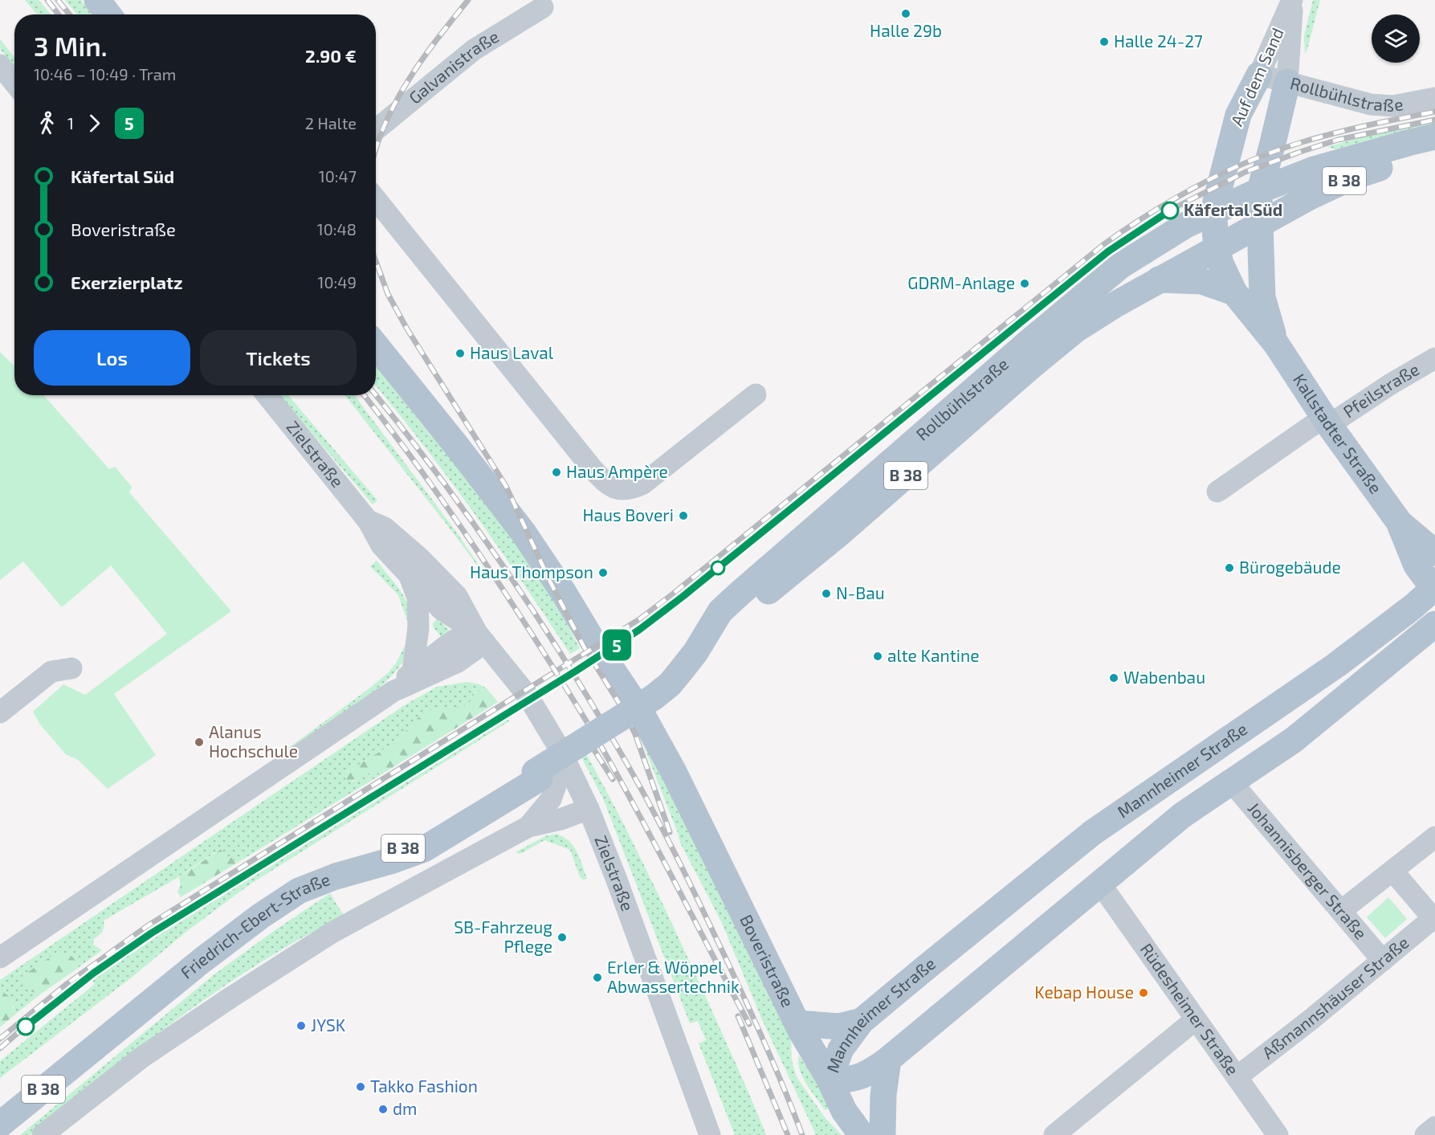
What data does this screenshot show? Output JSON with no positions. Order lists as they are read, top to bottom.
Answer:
{
  "streets": {
    "main road": [
      "Auf dem Sand",
      "Rollbühlstraße",
      "B 38",
      "Kallstadter Straße",
      "Mannheimer Straße",
      "Friedrich-Ebert-Straße",
      "Boveristraße"
    ],
    "street": [
      "Galvanistraße",
      "Pfeilstraße",
      "Zielstraße",
      "Johannisberger Straße",
      "Aßmannshäuser Straße",
      "Rüdesheimer Straße"
    ]
  },
  "crossings": [
    ["Auf dem Sand", "Rollbühlstraße"],
    ["Auf dem Sand", "Kallstadter Straße"],
    ["Rollbühlstraße", "B 38"],
    ["Rollbühlstraße", "Kallstadter Straße"],
    ["B 38", "Friedrich-Ebert-Straße"],
    ["Pfeilstraße", "Kallstadter Straße"],
    ["Kallstadter Straße", "Mannheimer Straße"],
    ["Zielstraße", "Friedrich-Ebert-Straße"],
    ["Mannheimer Straße", "Johannisberger Straße"],
    ["Mannheimer Straße", "Boveristraße"],
    ["Mannheimer Straße", "Rüdesheimer Straße"],
    ["Johannisberger Straße", "Aßmannshäuser Straße"],
    ["Aßmannshäuser Straße", "Rüdesheimer Straße"]
  ],
  "places": [
    "Halle 29b",
    "Halle 24-27",
    "Käfertal Süd",
    "GDRM-Anlage",
    "Haus Laval",
    "Haus Ampère",
    "Haus Boveri",
    "Bürogebäude",
    "Haus Thompson",
    "N-Bau",
    "alte Kantine",
    "Wabenbau",
    "Alanus Hochschule",
    "SB-Fahrzeug Pflege",
    "Erler & Wöppel Abwassertechnik",
    "Kebap House",
    "JYSK",
    "Takko Fashion",
    "dm"
  ],
  "lines": ["tram line 5"],
  "page": {
    "on_map": "5",
    "heading": ["3 Min.", "10:46 – 10:49 · Tram", "2.90 €"],
    "legs": ["1", "5", "2 Halte"],
    "list": [
      {
        "name": "Käfertal Süd",
        "value": "10:47"
      },
      {
        "name": "Boveristraße",
        "value": "10:48"
      },
      {
        "name": "Exerzierplatz",
        "value": "10:49"
      }
    ],
    "buttons": ["Los", "Tickets"]
  }
}
